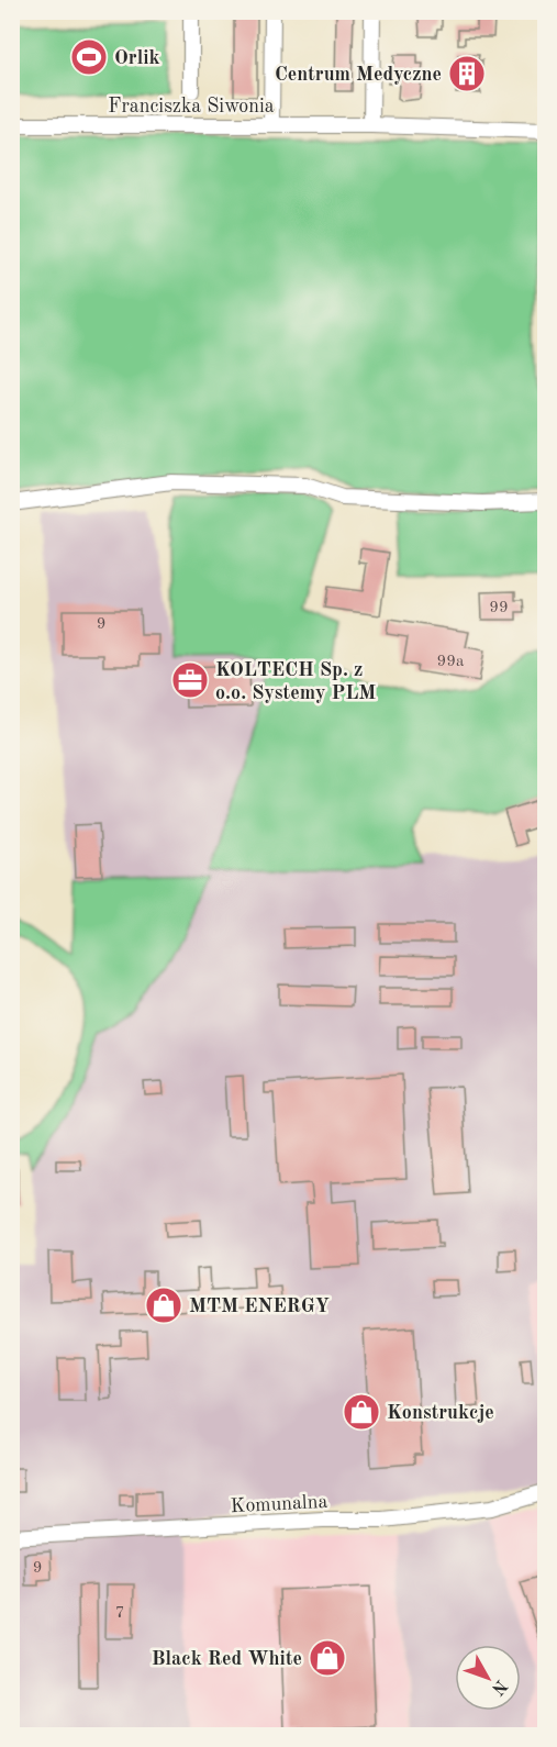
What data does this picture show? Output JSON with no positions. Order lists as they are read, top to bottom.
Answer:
{
  "streets": {
    "street": ["Franciszka Siwonia", "Komunalna"]
  },
  "places": {
    "sports": ["Orlik"],
    "building": ["Centrum Medyczne"],
    "office": ["KOLTECH Sp. z o.o. Systemy PLM"],
    "shop": ["MTM ENERGY", "Konstrukcje", "Black Red White"]
  },
  "house_numbers": [
    "99",
    "9",
    "99a",
    "9",
    "7"
  ],
  "north": "bottom right"
}
